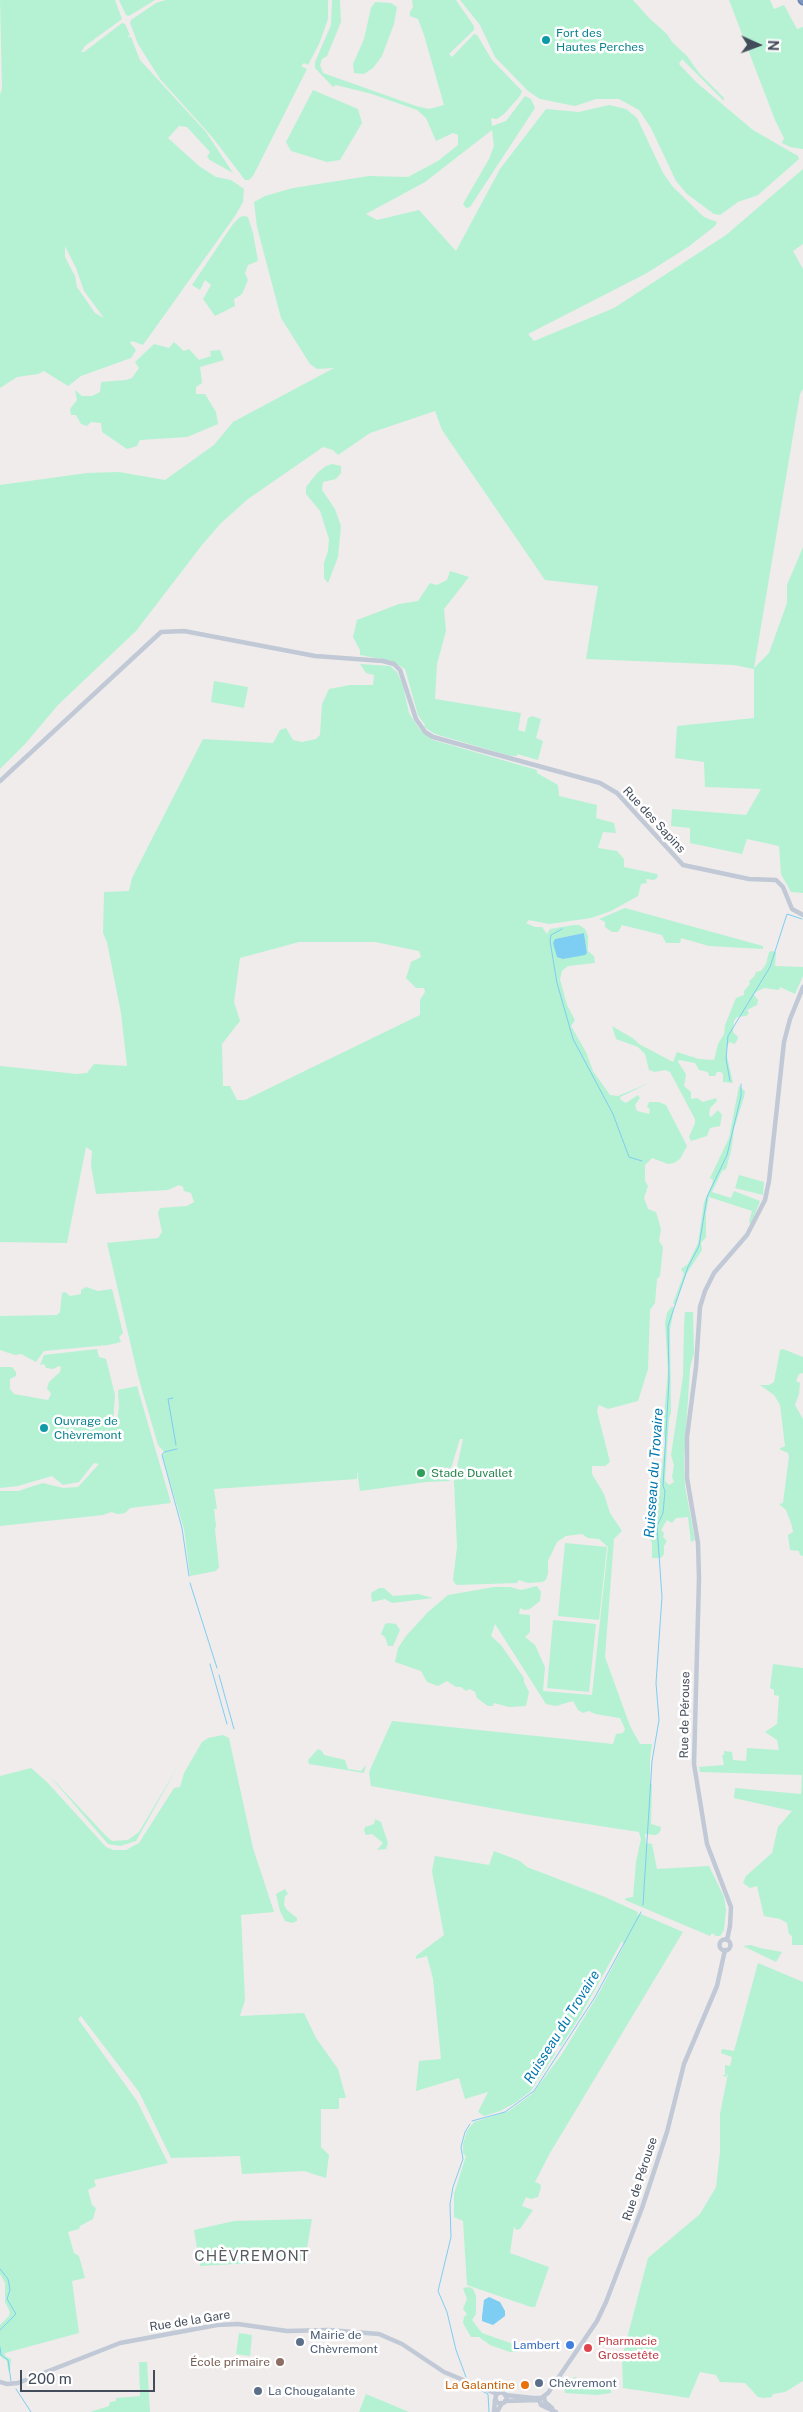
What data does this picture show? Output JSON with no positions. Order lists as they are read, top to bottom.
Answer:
{
  "streets": {
    "street": ["Rue des Sapins", "Rue de Pérouse", "Rue de la Gare"]
  },
  "crossings": [
    ["Rue de Pérouse", "Rue de la Gare"]
  ],
  "districts": ["CHÈVREMONT"],
  "water": ["Ruisseau du Trovaire"],
  "places": [
    "Fort des Hautes Perches",
    "Ouvrage de Chèvremont",
    "Stade Duvallet",
    "Mairie de Chèvremont",
    "Lambert",
    "Pharmacie Grossetête",
    "École primaire",
    "Chèvremont",
    "La Galantine",
    "La Chougalante"
  ],
  "scale_bar": "200 m",
  "north": "right"
}
